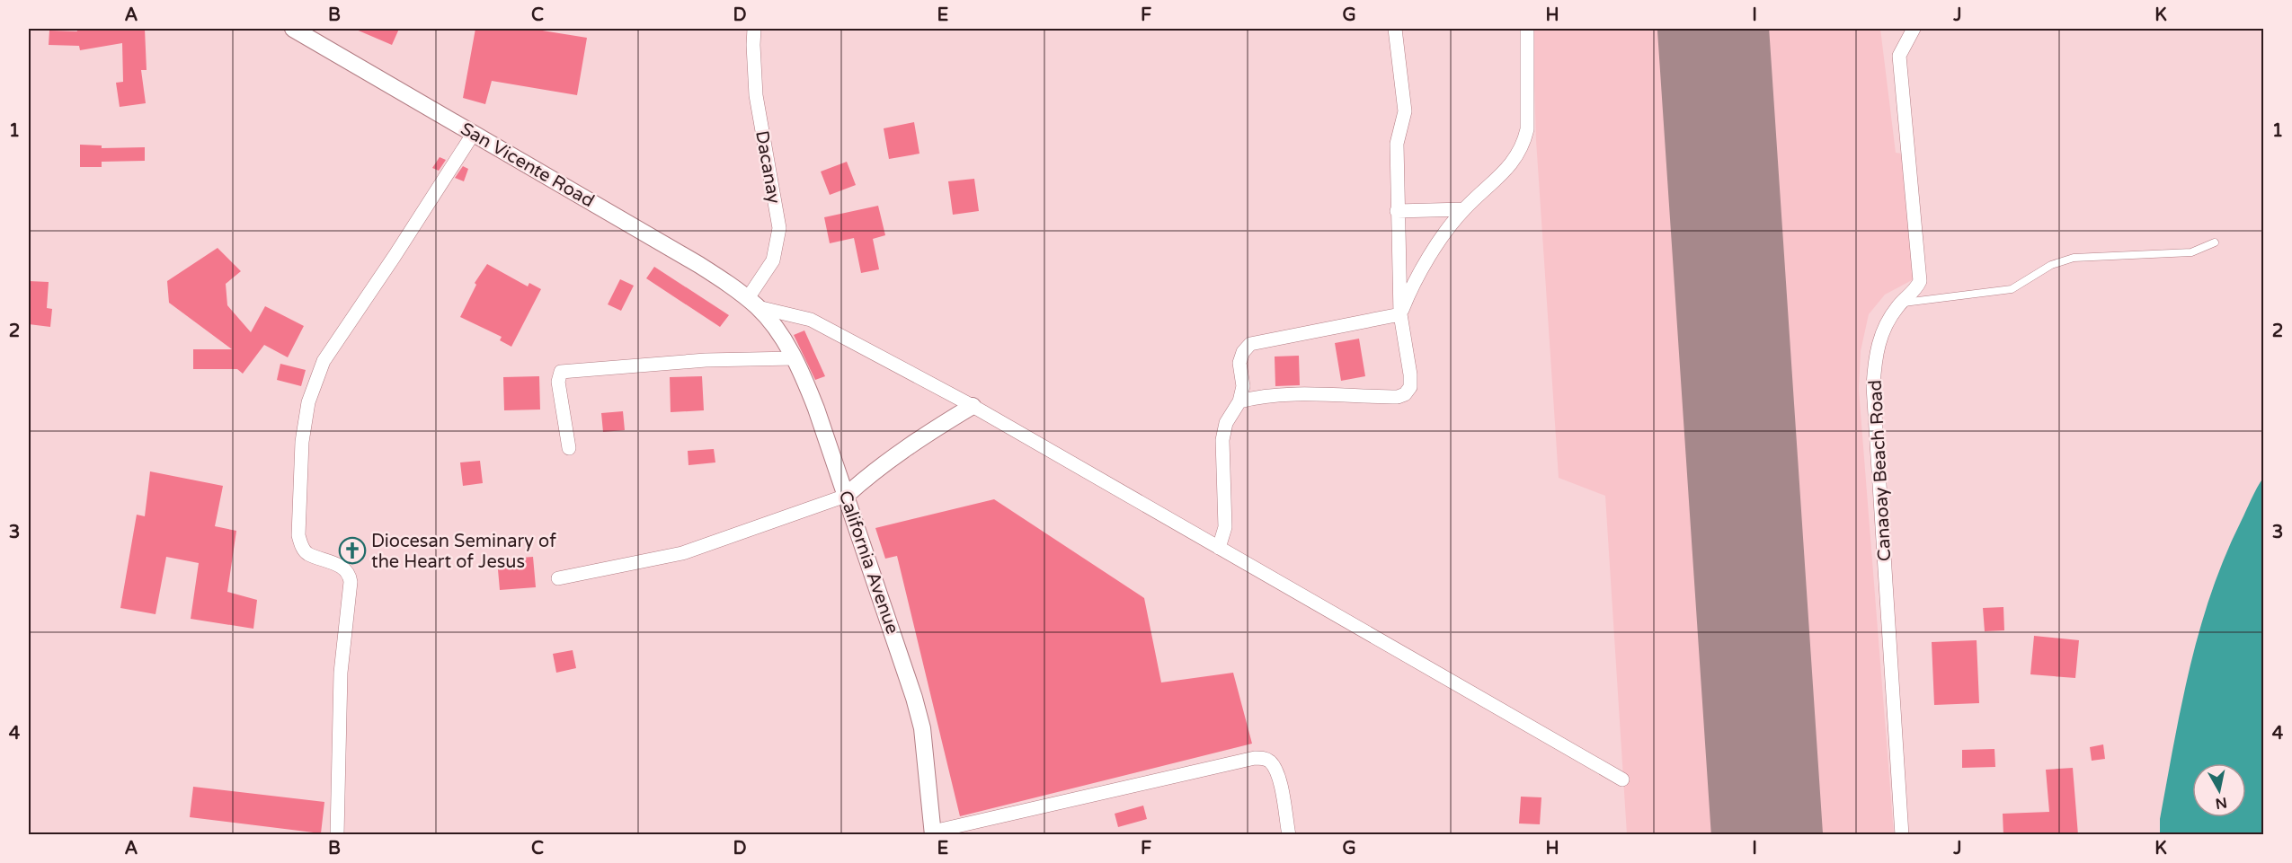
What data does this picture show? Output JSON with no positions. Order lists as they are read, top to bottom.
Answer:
{
  "streets": {
    "street": [
      "San Vicente Road",
      "Dacanay",
      "Canaoay Beach Road",
      "California Avenue"
    ]
  },
  "crossings": [
    ["San Vicente Road", "Dacanay"],
    ["San Vicente Road", "California Avenue"],
    ["Dacanay", "California Avenue"]
  ],
  "places": {
    "church": ["Diocesan Seminary of the Heart of Jesus"]
  },
  "north": "bottom",
  "grid": {
    "columns": [
      "A",
      "B",
      "C",
      "D",
      "E",
      "F",
      "G",
      "H",
      "I",
      "J",
      "K"
    ],
    "rows": [
      "1",
      "2",
      "3",
      "4"
    ]
  }
}
